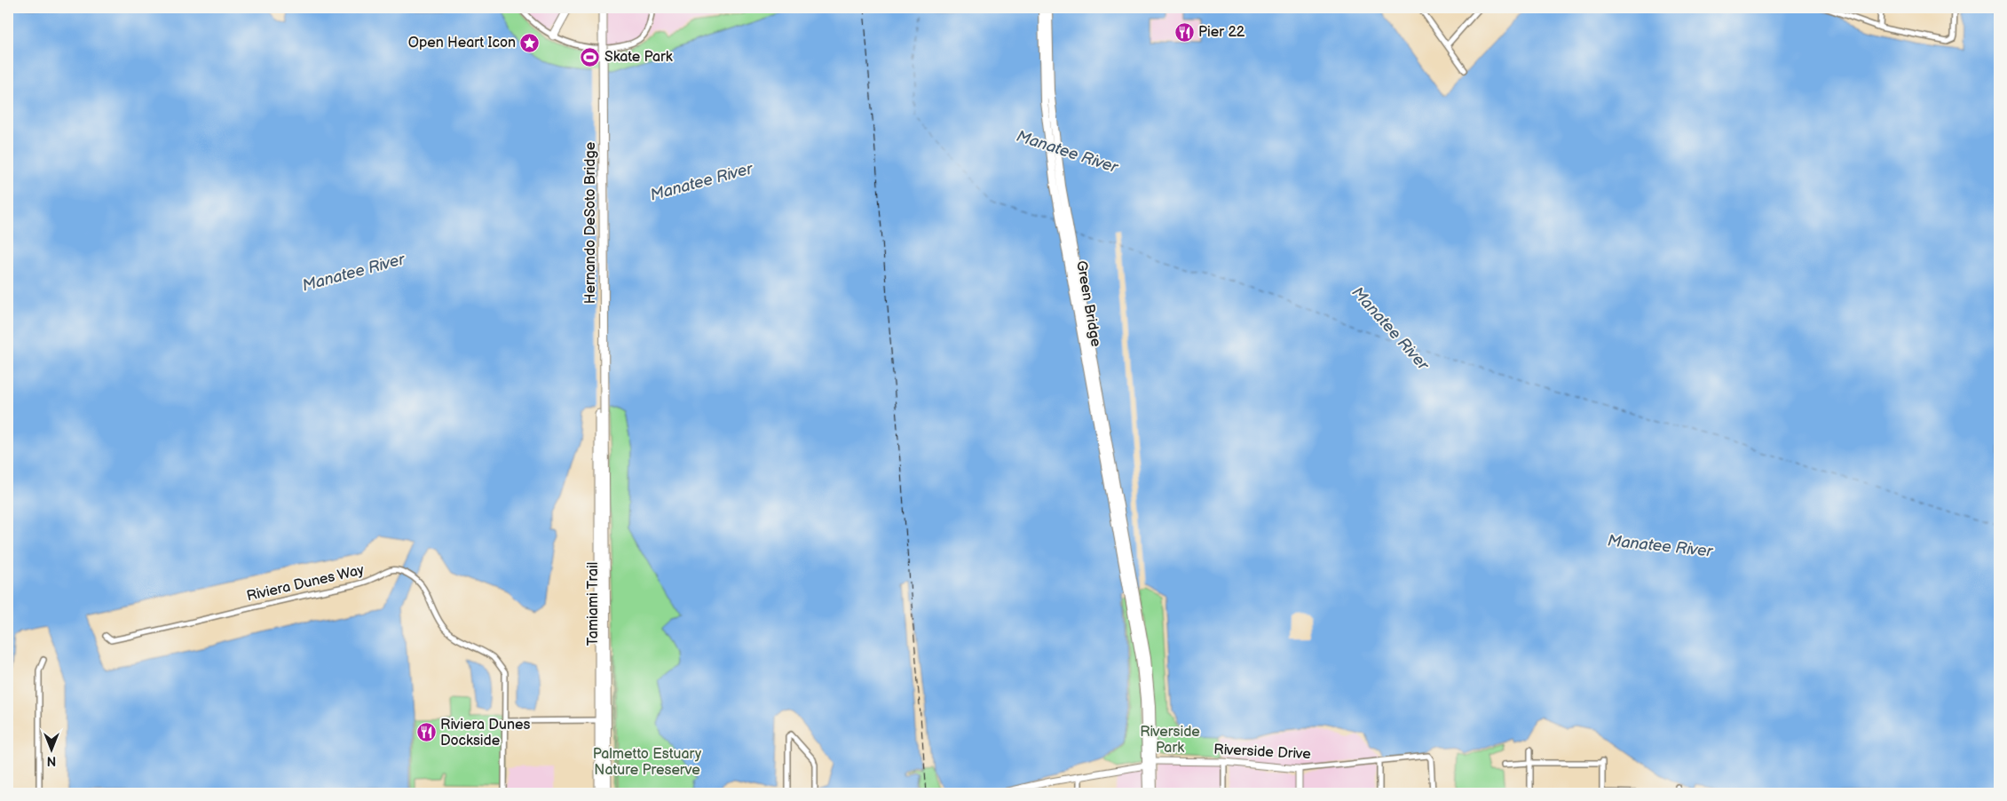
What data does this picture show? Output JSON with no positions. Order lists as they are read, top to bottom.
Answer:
{
  "streets": {
    "highway": ["Hernando DeSoto Bridge", "Tamiami Trail"],
    "main road": ["Green Bridge"],
    "street": ["Riviera Dunes Way", "Riverside Drive"]
  },
  "crossings": [
    ["Hernando DeSoto Bridge", "Tamiami Trail"]
  ],
  "water": ["Manatee River"],
  "parks": ["Riverside Park", "Palmetto Estuary Nature Preserve"],
  "places": {
    "restaurant": ["Pier 22", "Riviera Dunes Dockside"],
    "place": ["Open Heart Icon"],
    "sports": ["Skate Park"]
  },
  "north": "bottom"
}
